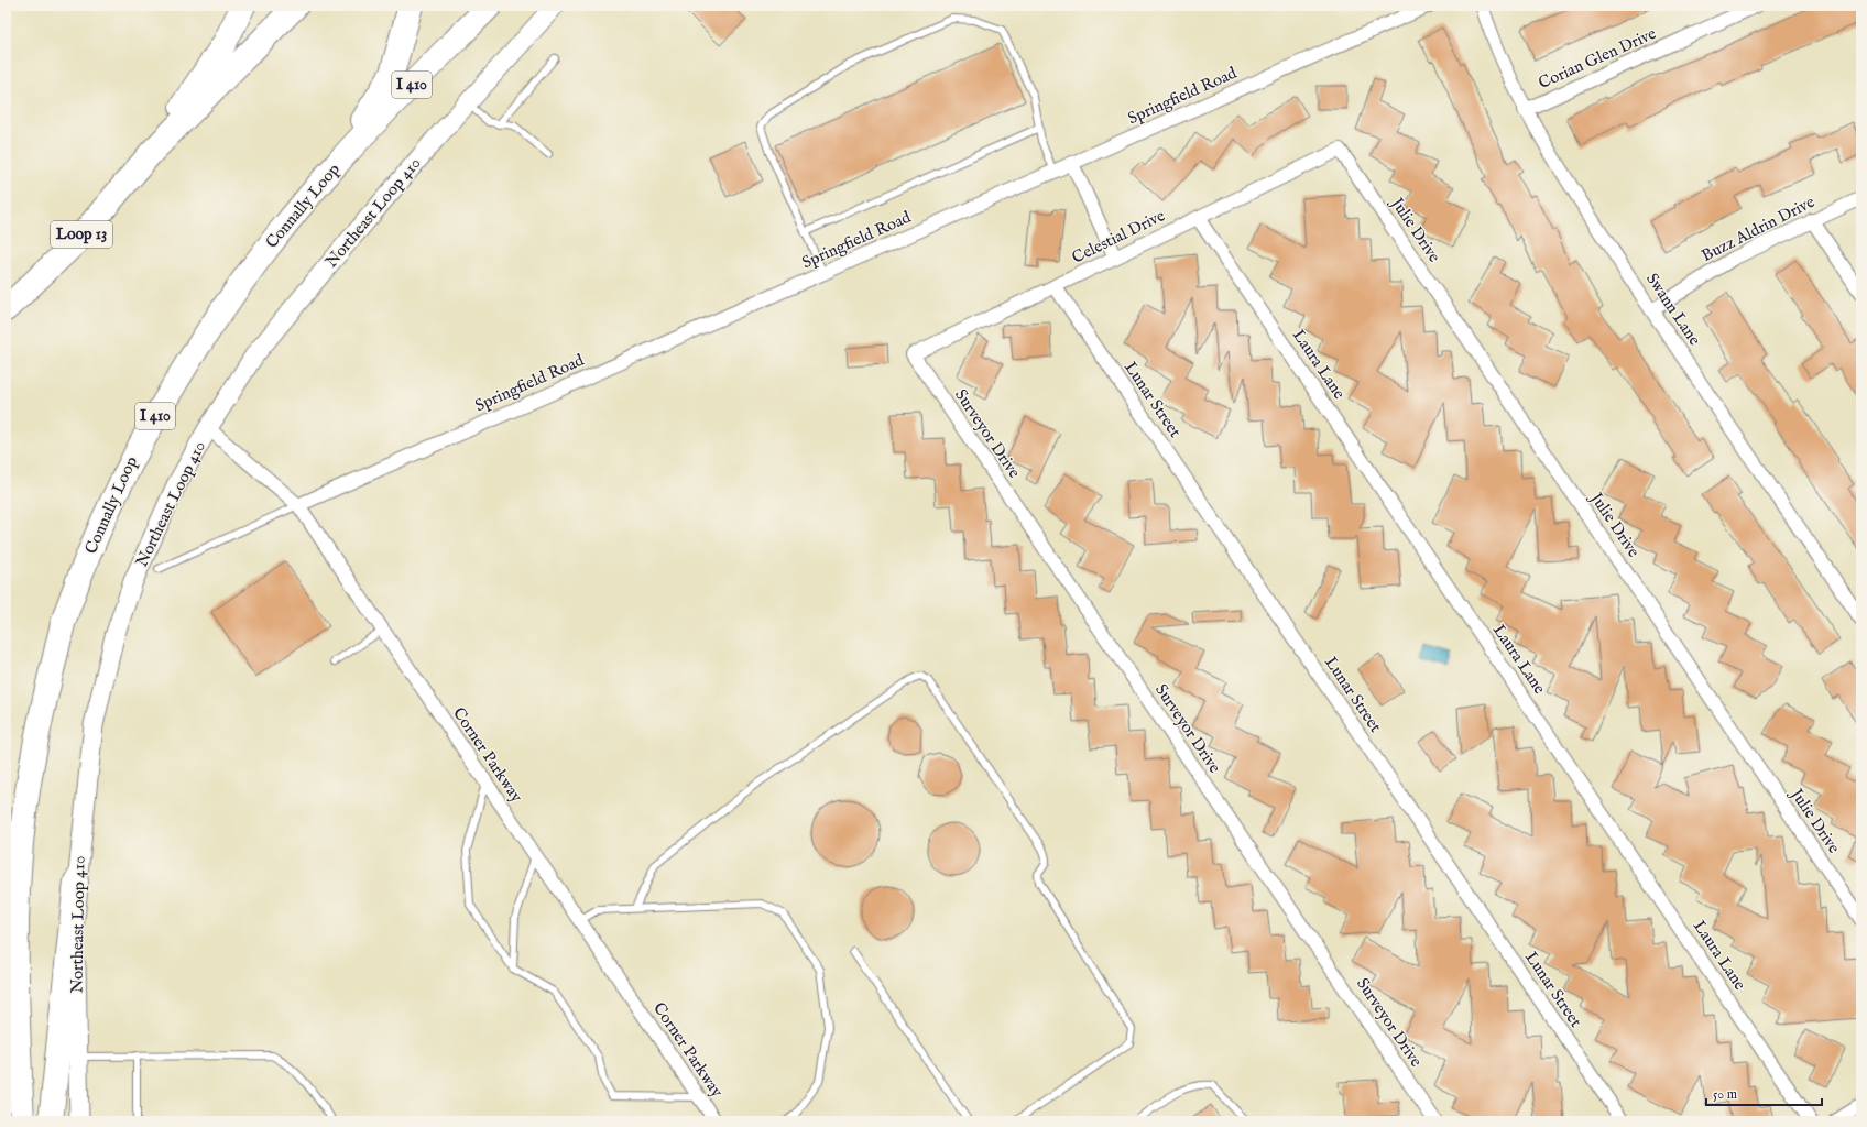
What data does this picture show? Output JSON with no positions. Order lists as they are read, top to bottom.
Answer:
{
  "streets": {
    "highway": ["I 410", "Connally Loop", "Loop 13"],
    "main road": ["Northeast Loop 410"],
    "street": [
      "Corian Glen Drive",
      "Springfield Road",
      "Buzz Aldrin Drive",
      "Julie Drive",
      "Celestial Drive",
      "Swann Lane",
      "Laura Lane",
      "Lunar Street",
      "Surveyor Drive",
      "Corner Parkway"
    ]
  },
  "crossings": [
    ["Corian Glen Drive", "Swann Lane"],
    ["Springfield Road", "Corner Parkway"],
    ["Northeast Loop 410", "Corner Parkway"],
    ["Buzz Aldrin Drive", "Swann Lane"],
    ["Julie Drive", "Celestial Drive"],
    ["Celestial Drive", "Laura Lane"],
    ["Celestial Drive", "Lunar Street"],
    ["Celestial Drive", "Surveyor Drive"]
  ],
  "scale_bar": "50 m"
}
